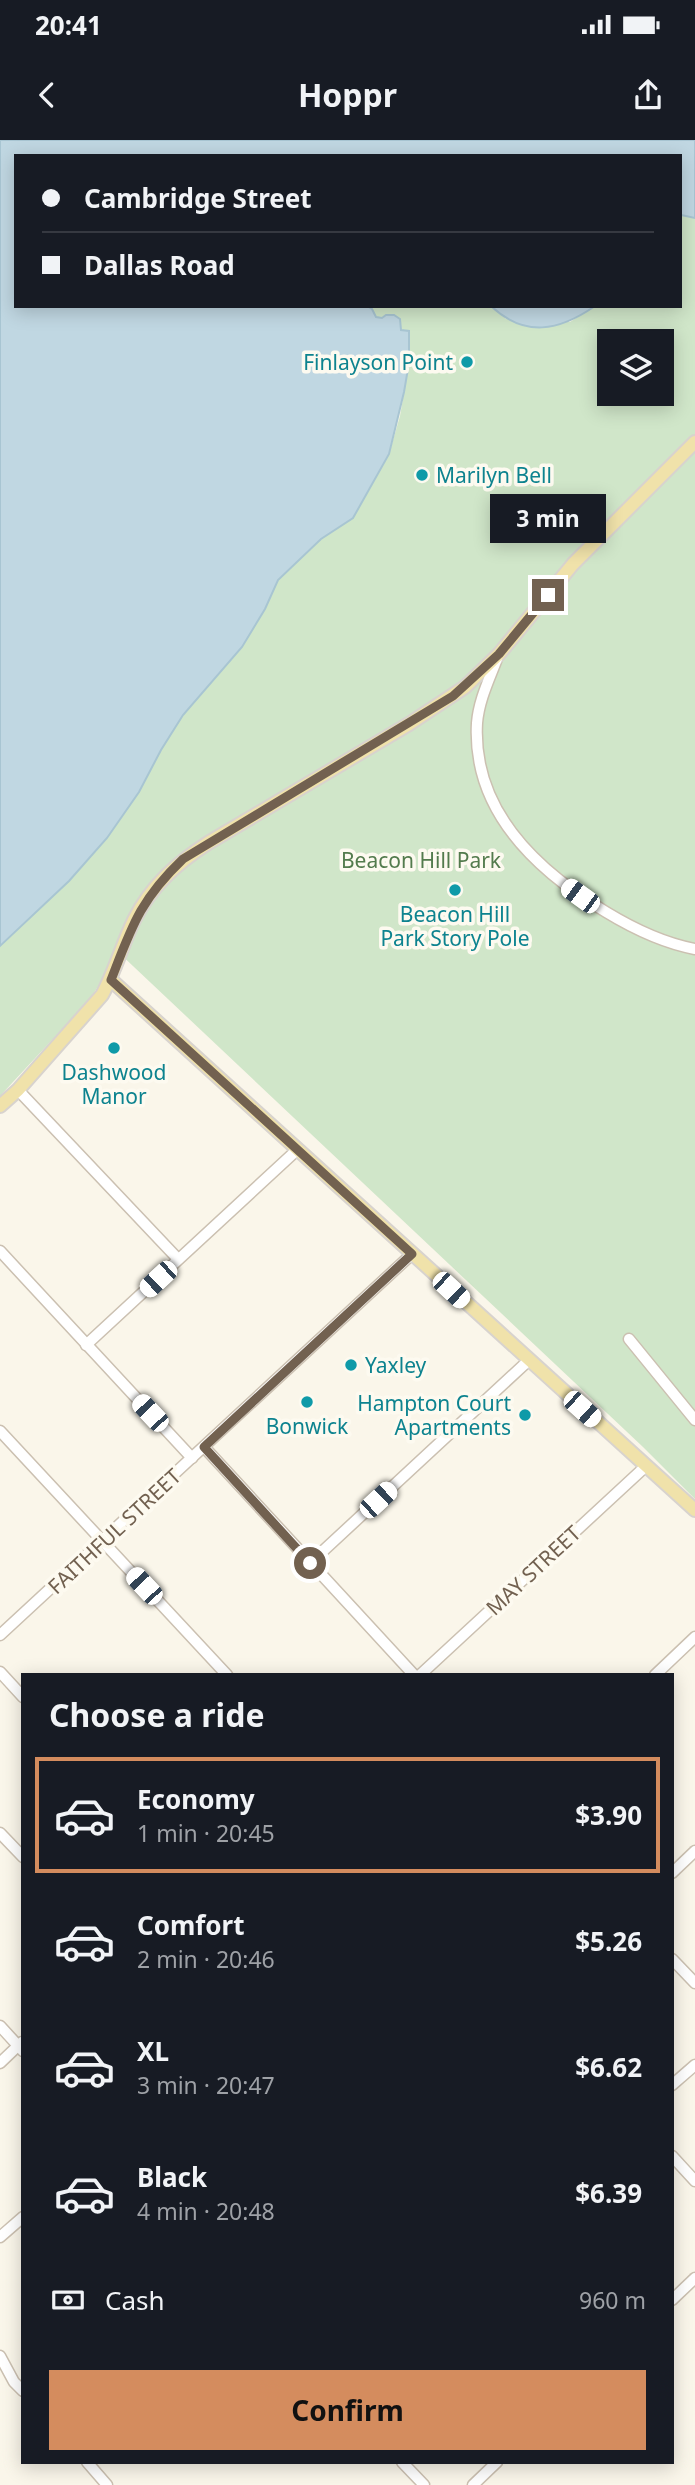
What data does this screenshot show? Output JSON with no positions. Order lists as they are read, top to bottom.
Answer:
{
  "streets": {
    "street": ["FAITHFUL STREET", "MAY STREET"]
  },
  "parks": ["Beacon Hill Park"],
  "places": [
    "Finlayson Point",
    "Marilyn Bell",
    "Beacon Hill Park Story Pole",
    "Dashwood Manor",
    "Yaxley",
    "Bonwick",
    "Hampton Court Apartments"
  ],
  "page": {
    "status": "20:41",
    "header": "Hoppr",
    "banner": ["Cambridge Street", "Dallas Road"],
    "bubble": "3 min",
    "heading": "Choose a ride",
    "list": [
      {
        "name": "Economy",
        "note": "1 min · 20:45",
        "value": "$3.90"
      },
      {
        "name": "Comfort",
        "note": "2 min · 20:46",
        "value": "$5.26"
      },
      {
        "name": "XL",
        "note": "3 min · 20:47",
        "value": "$6.62"
      },
      {
        "name": "Black",
        "note": "4 min · 20:48",
        "value": "$6.39"
      }
    ],
    "pay": ["Cash", "960 m"],
    "buttons": "Confirm"
  }
}
